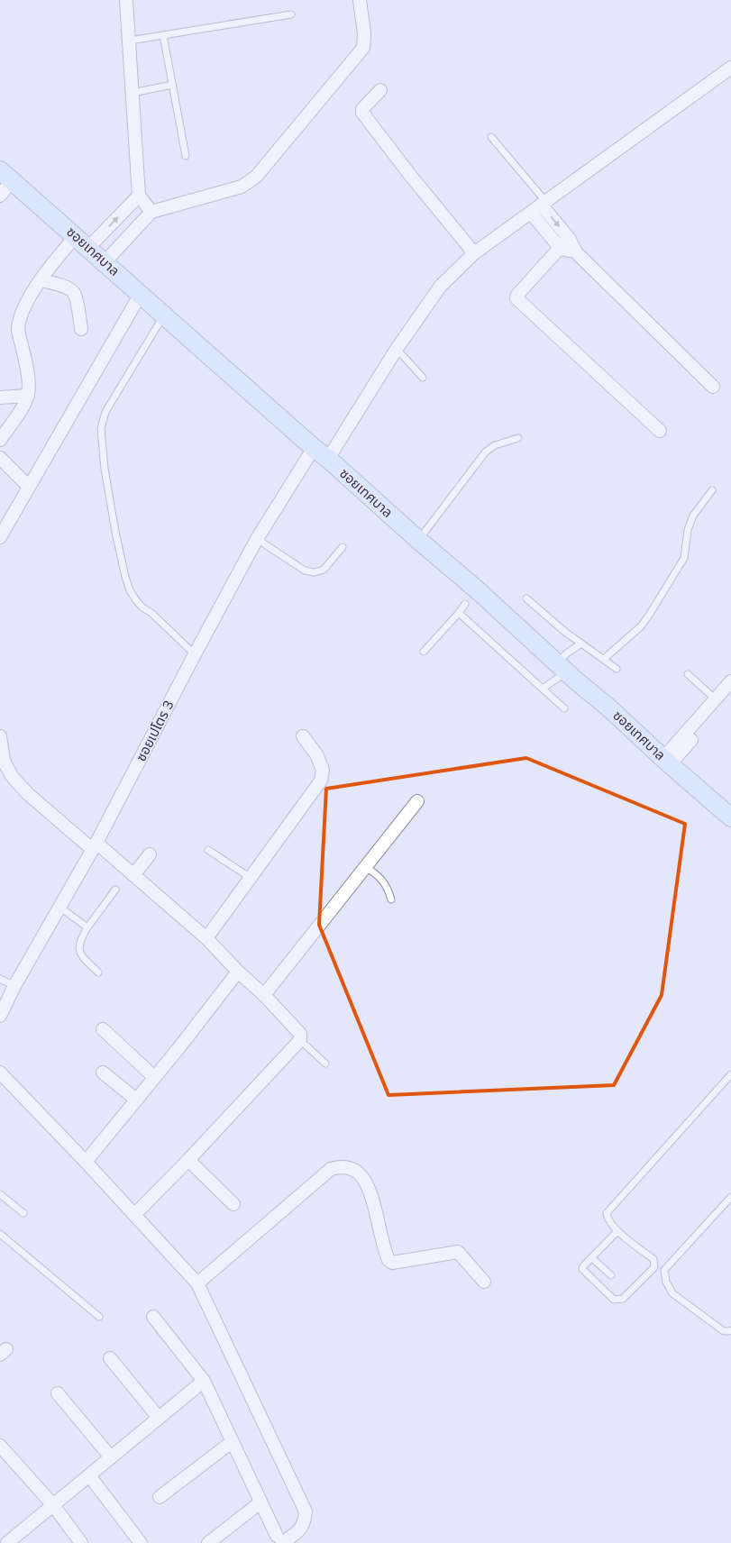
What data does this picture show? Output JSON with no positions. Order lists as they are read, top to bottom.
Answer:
{
  "streets": {
    "street": ["ซอยเทศบาล", "ซอยเปโตร 3"]
  },
  "crossings": [
    ["ซอยเทศบาล", "ซอยเปโตร 3"]
  ]
}
